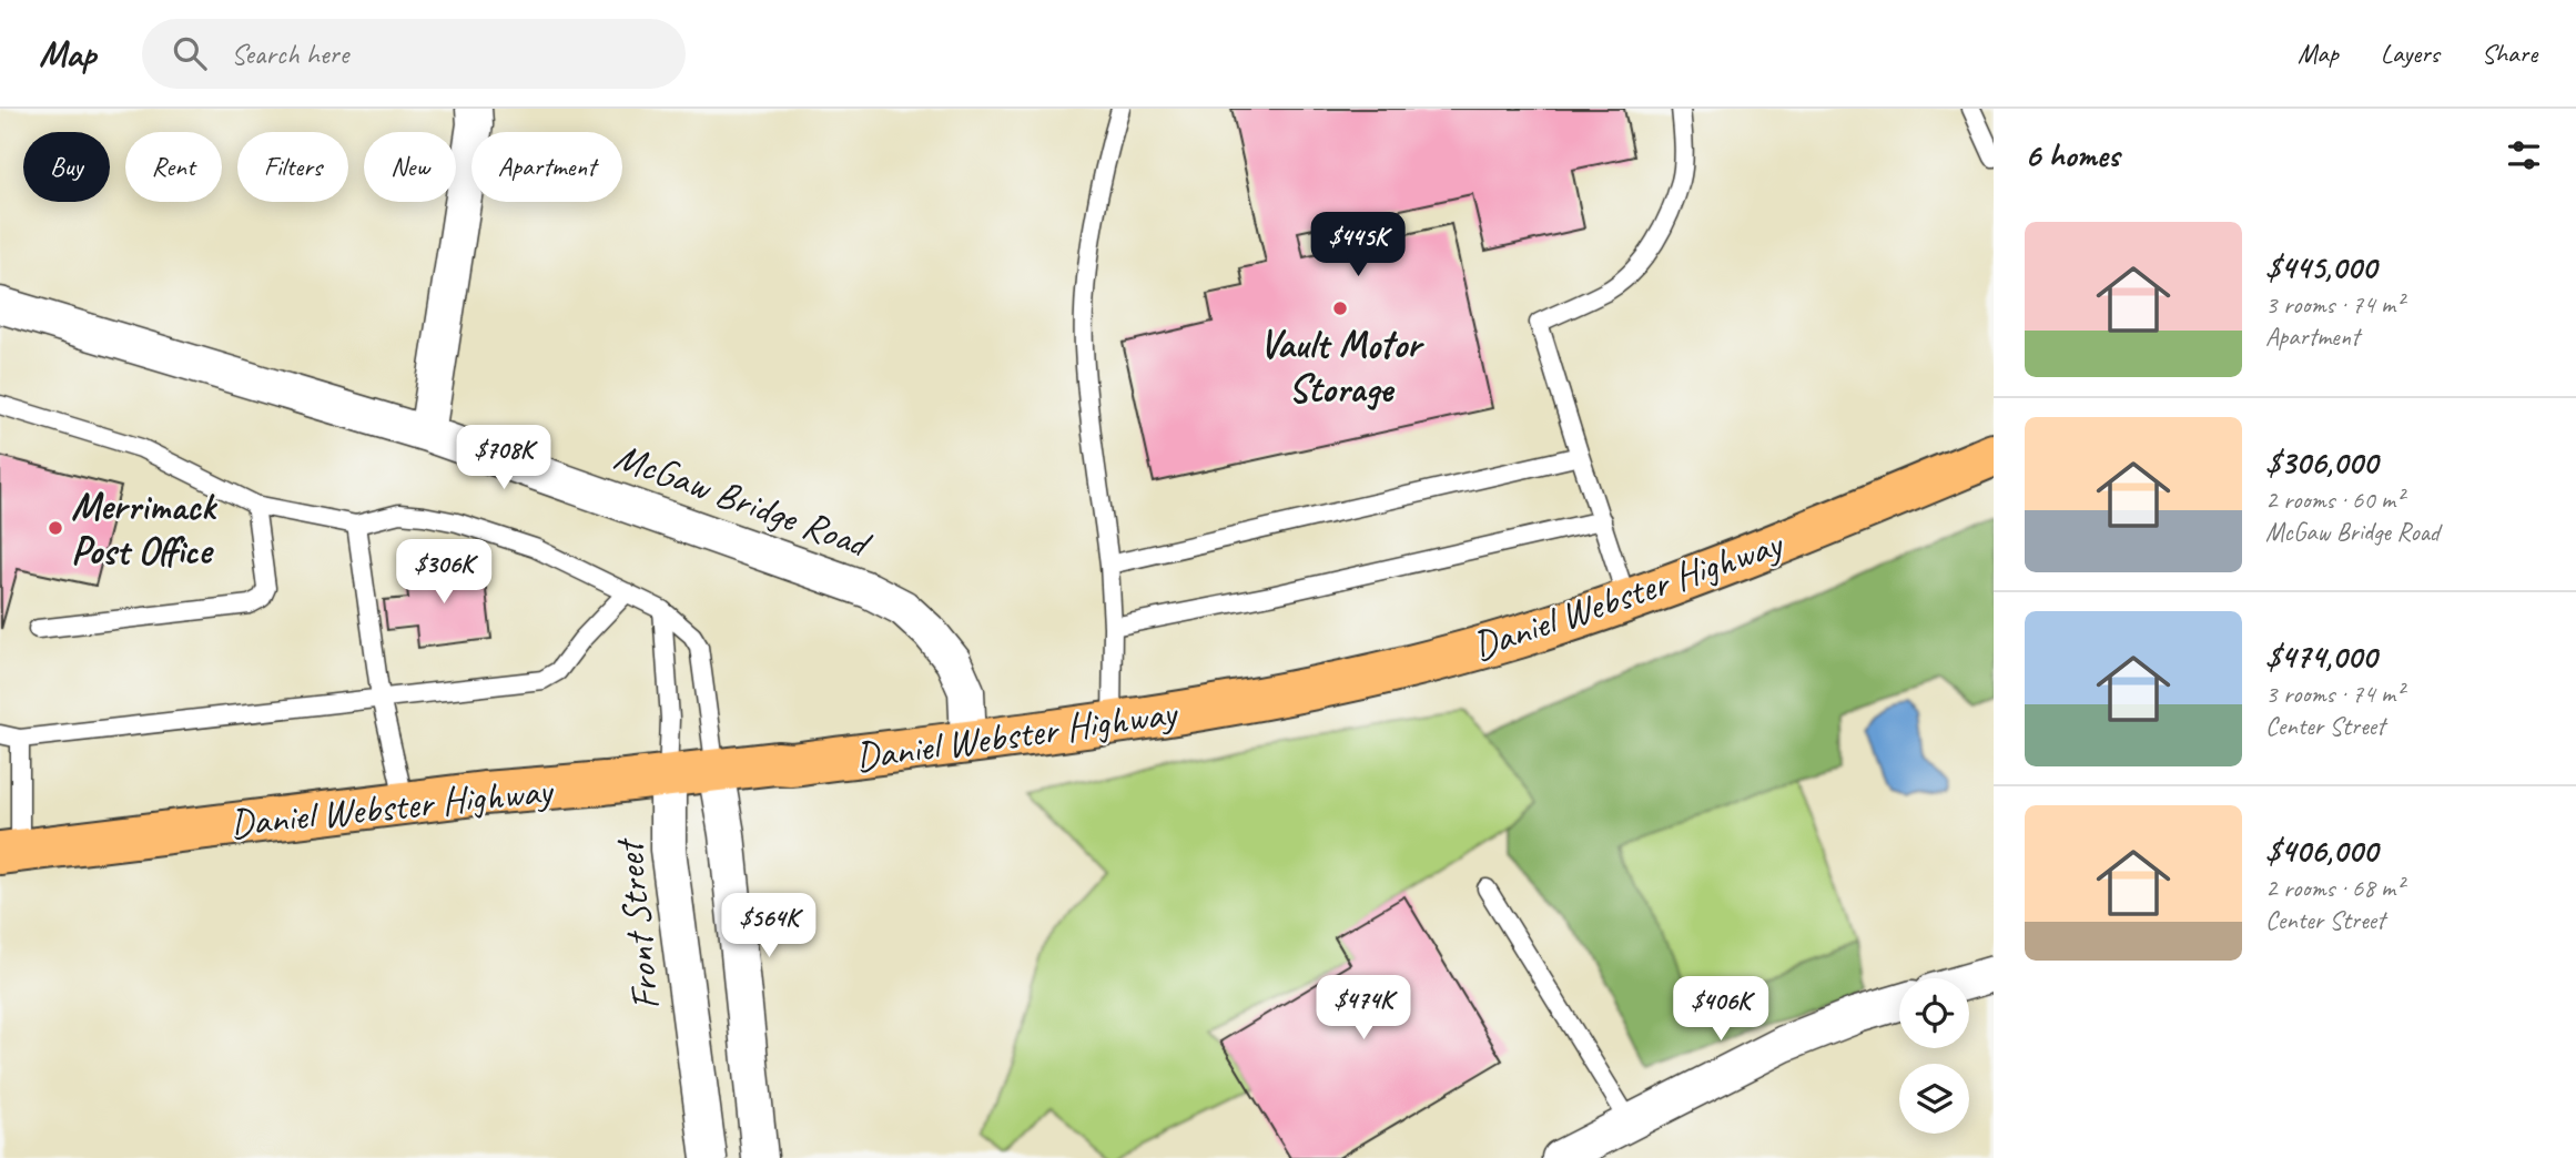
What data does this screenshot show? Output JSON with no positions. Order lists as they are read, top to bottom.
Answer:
{
  "streets": {
    "main road": ["Daniel Webster Highway"],
    "street": ["McGaw Bridge Road", "Front Street"]
  },
  "crossings": [
    ["McGaw Bridge Road", "Daniel Webster Highway"],
    ["Daniel Webster Highway", "Front Street"]
  ],
  "places": ["Vault Motor Storage", "Merrimack Post Office"],
  "page": {
    "header": "Map",
    "search": "Search here",
    "nav": ["Map", "Layers", "Share"],
    "heading": "6 homes",
    "chip": [
      "Buy",
      "Rent",
      "Filters",
      "New",
      "Apartment"
    ],
    "list": [
      {
        "name": "$445,000",
        "note": "3 rooms · 74 m² · Apartment"
      },
      {
        "name": "$306,000",
        "note": "2 rooms · 60 m² · McGaw Bridge Road"
      },
      {
        "name": "$474,000",
        "note": "3 rooms · 74 m² · Center Street"
      },
      {
        "name": "$406,000",
        "note": "2 rooms · 68 m² · Center Street"
      }
    ],
    "price": [
      "$445K",
      "$708K",
      "$306K",
      "$564K",
      "$474K",
      "$406K"
    ]
  }
}
